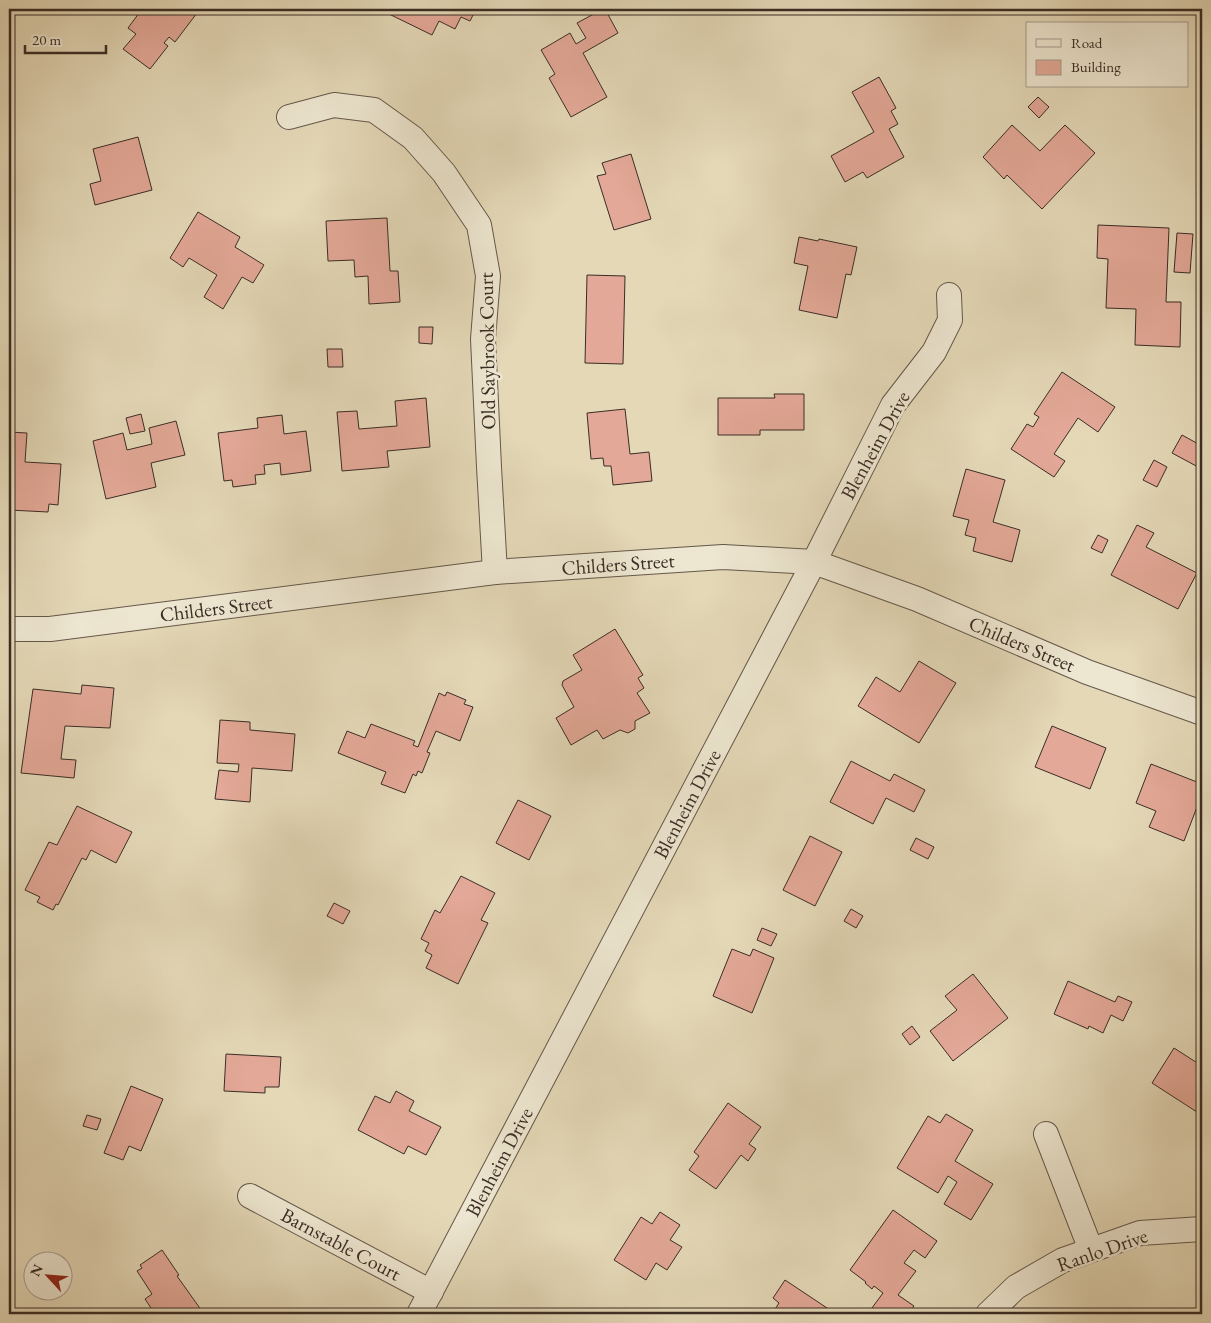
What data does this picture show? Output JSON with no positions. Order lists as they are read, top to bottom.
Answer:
{
  "streets": {
    "street": [
      "Old Saybrook Court",
      "Blenheim Drive",
      "Childers Street",
      "Barnstable Court",
      "Ranlo Drive"
    ]
  },
  "crossings": [
    ["Old Saybrook Court", "Childers Street"],
    ["Blenheim Drive", "Childers Street"],
    ["Blenheim Drive", "Barnstable Court"]
  ],
  "legend": ["Road", "Building"],
  "scale_bar": "20 m",
  "north": "top left"
}
